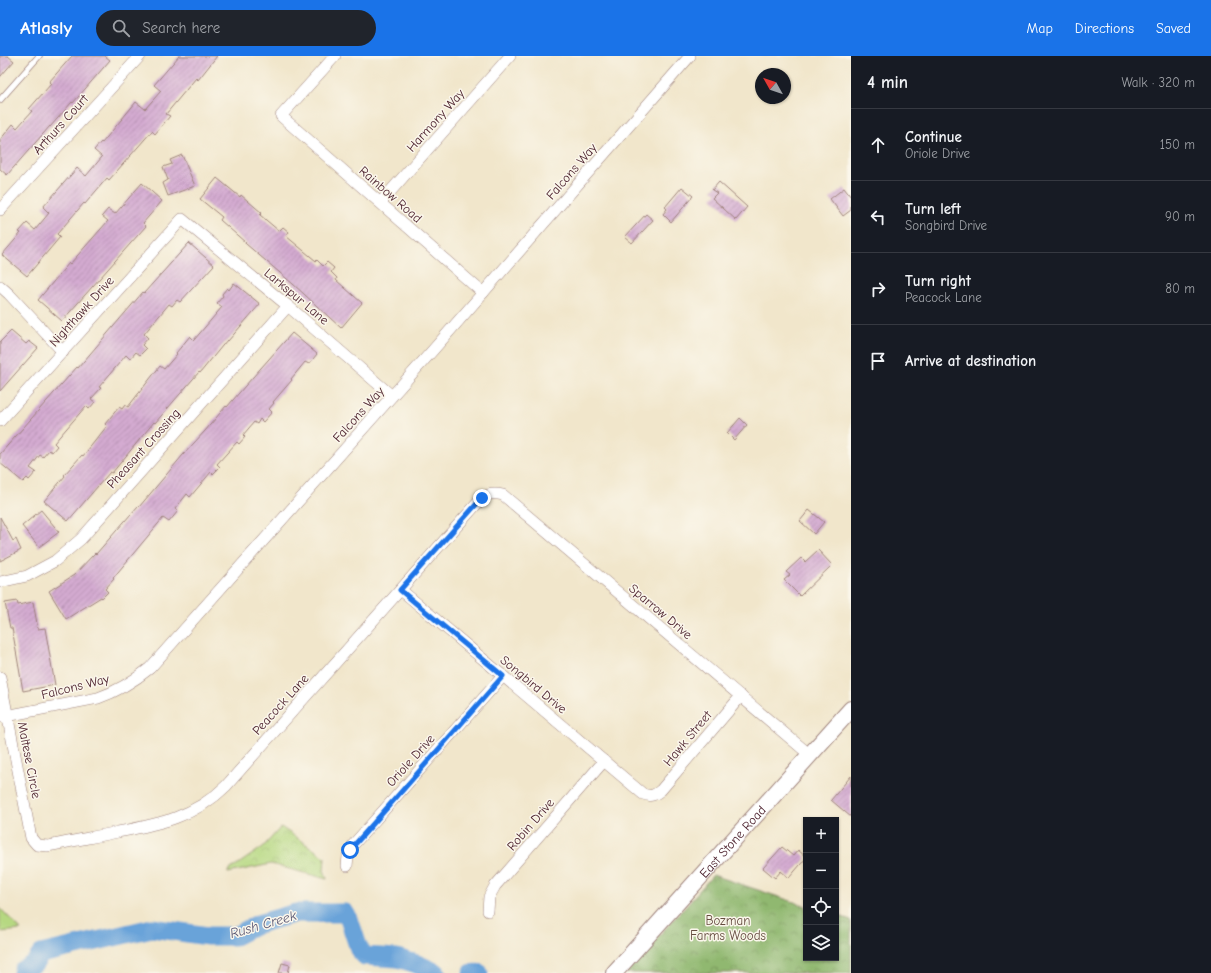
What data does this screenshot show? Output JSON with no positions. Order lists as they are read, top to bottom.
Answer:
{
  "streets": {
    "main road": ["East Stone Road"],
    "street": [
      "Harmony Way",
      "Arthurs Court",
      "Falcons Way",
      "Rainbow Road",
      "Larkspur Lane",
      "Nighthawk Drive",
      "Pheasant Crossing",
      "Sparrow Drive",
      "Songbird Drive",
      "Peacock Lane",
      "Hawk Street",
      "Maltese Circle",
      "Oriole Drive",
      "Robin Drive"
    ]
  },
  "crossings": [
    ["Harmony Way", "Rainbow Road"],
    ["Falcons Way", "Rainbow Road"],
    ["Falcons Way", "Larkspur Lane"],
    ["Falcons Way", "Maltese Circle"],
    ["Larkspur Lane", "Nighthawk Drive"],
    ["Larkspur Lane", "Pheasant Crossing"],
    ["Sparrow Drive", "Peacock Lane"],
    ["Sparrow Drive", "Hawk Street"],
    ["Sparrow Drive", "East Stone Road"],
    ["Songbird Drive", "Peacock Lane"],
    ["Songbird Drive", "Hawk Street"],
    ["Songbird Drive", "Oriole Drive"],
    ["Songbird Drive", "Robin Drive"],
    ["Peacock Lane", "Maltese Circle"]
  ],
  "water": ["Rush Creek"],
  "parks": ["Bozman Farms Woods"],
  "north": "top left",
  "page": {
    "header": "Atlasly",
    "search": "Search here",
    "nav": ["Map", "Directions", "Saved"],
    "heading": ["4 min", "Walk · 320 m"],
    "list": [
      ["Continue", "Oriole Drive", "150 m"],
      ["Turn left", "Songbird Drive", "90 m"],
      ["Turn right", "Peacock Lane", "80 m"],
      "Arrive at destination"
    ],
    "map_buttons": ["+", "−"]
  }
}
